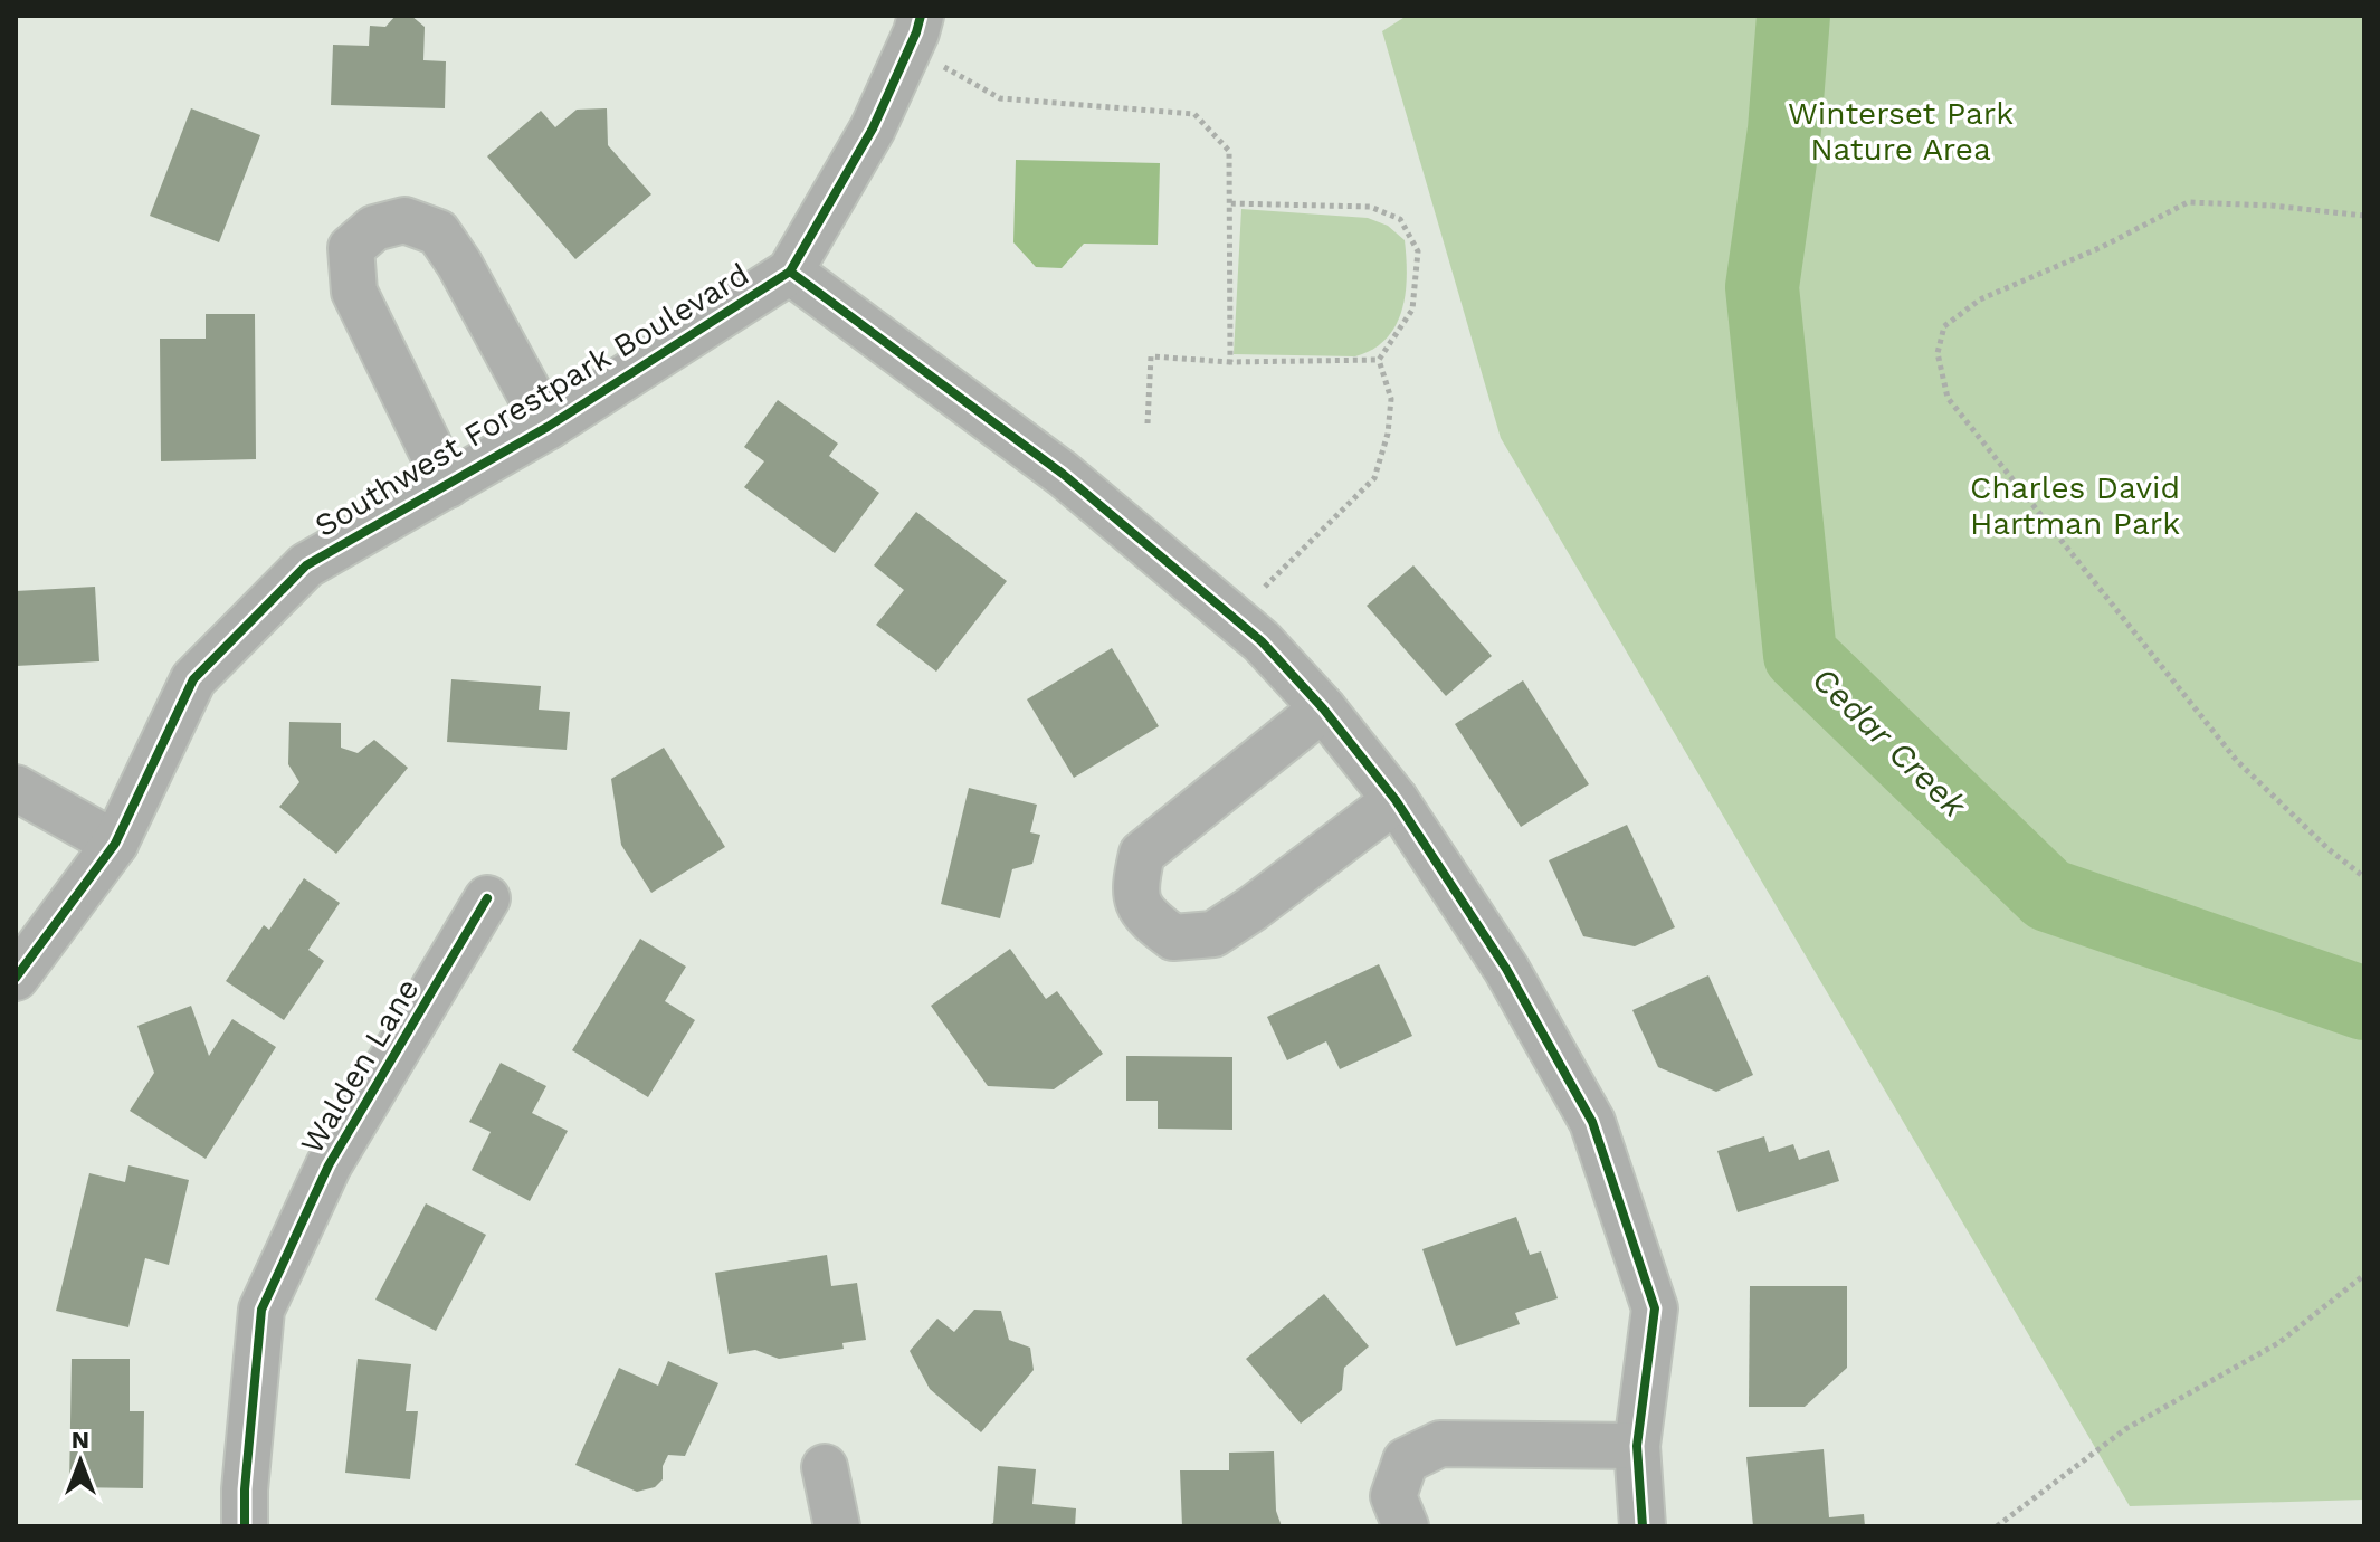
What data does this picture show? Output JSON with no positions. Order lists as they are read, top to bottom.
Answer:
{
  "streets": {
    "street": ["Southwest Forestpark Boulevard", "Walden Lane"]
  },
  "water": ["Cedar Creek"],
  "parks": ["Winterset Park Nature Area", "Charles David Hartman Park"],
  "north": "top"
}
